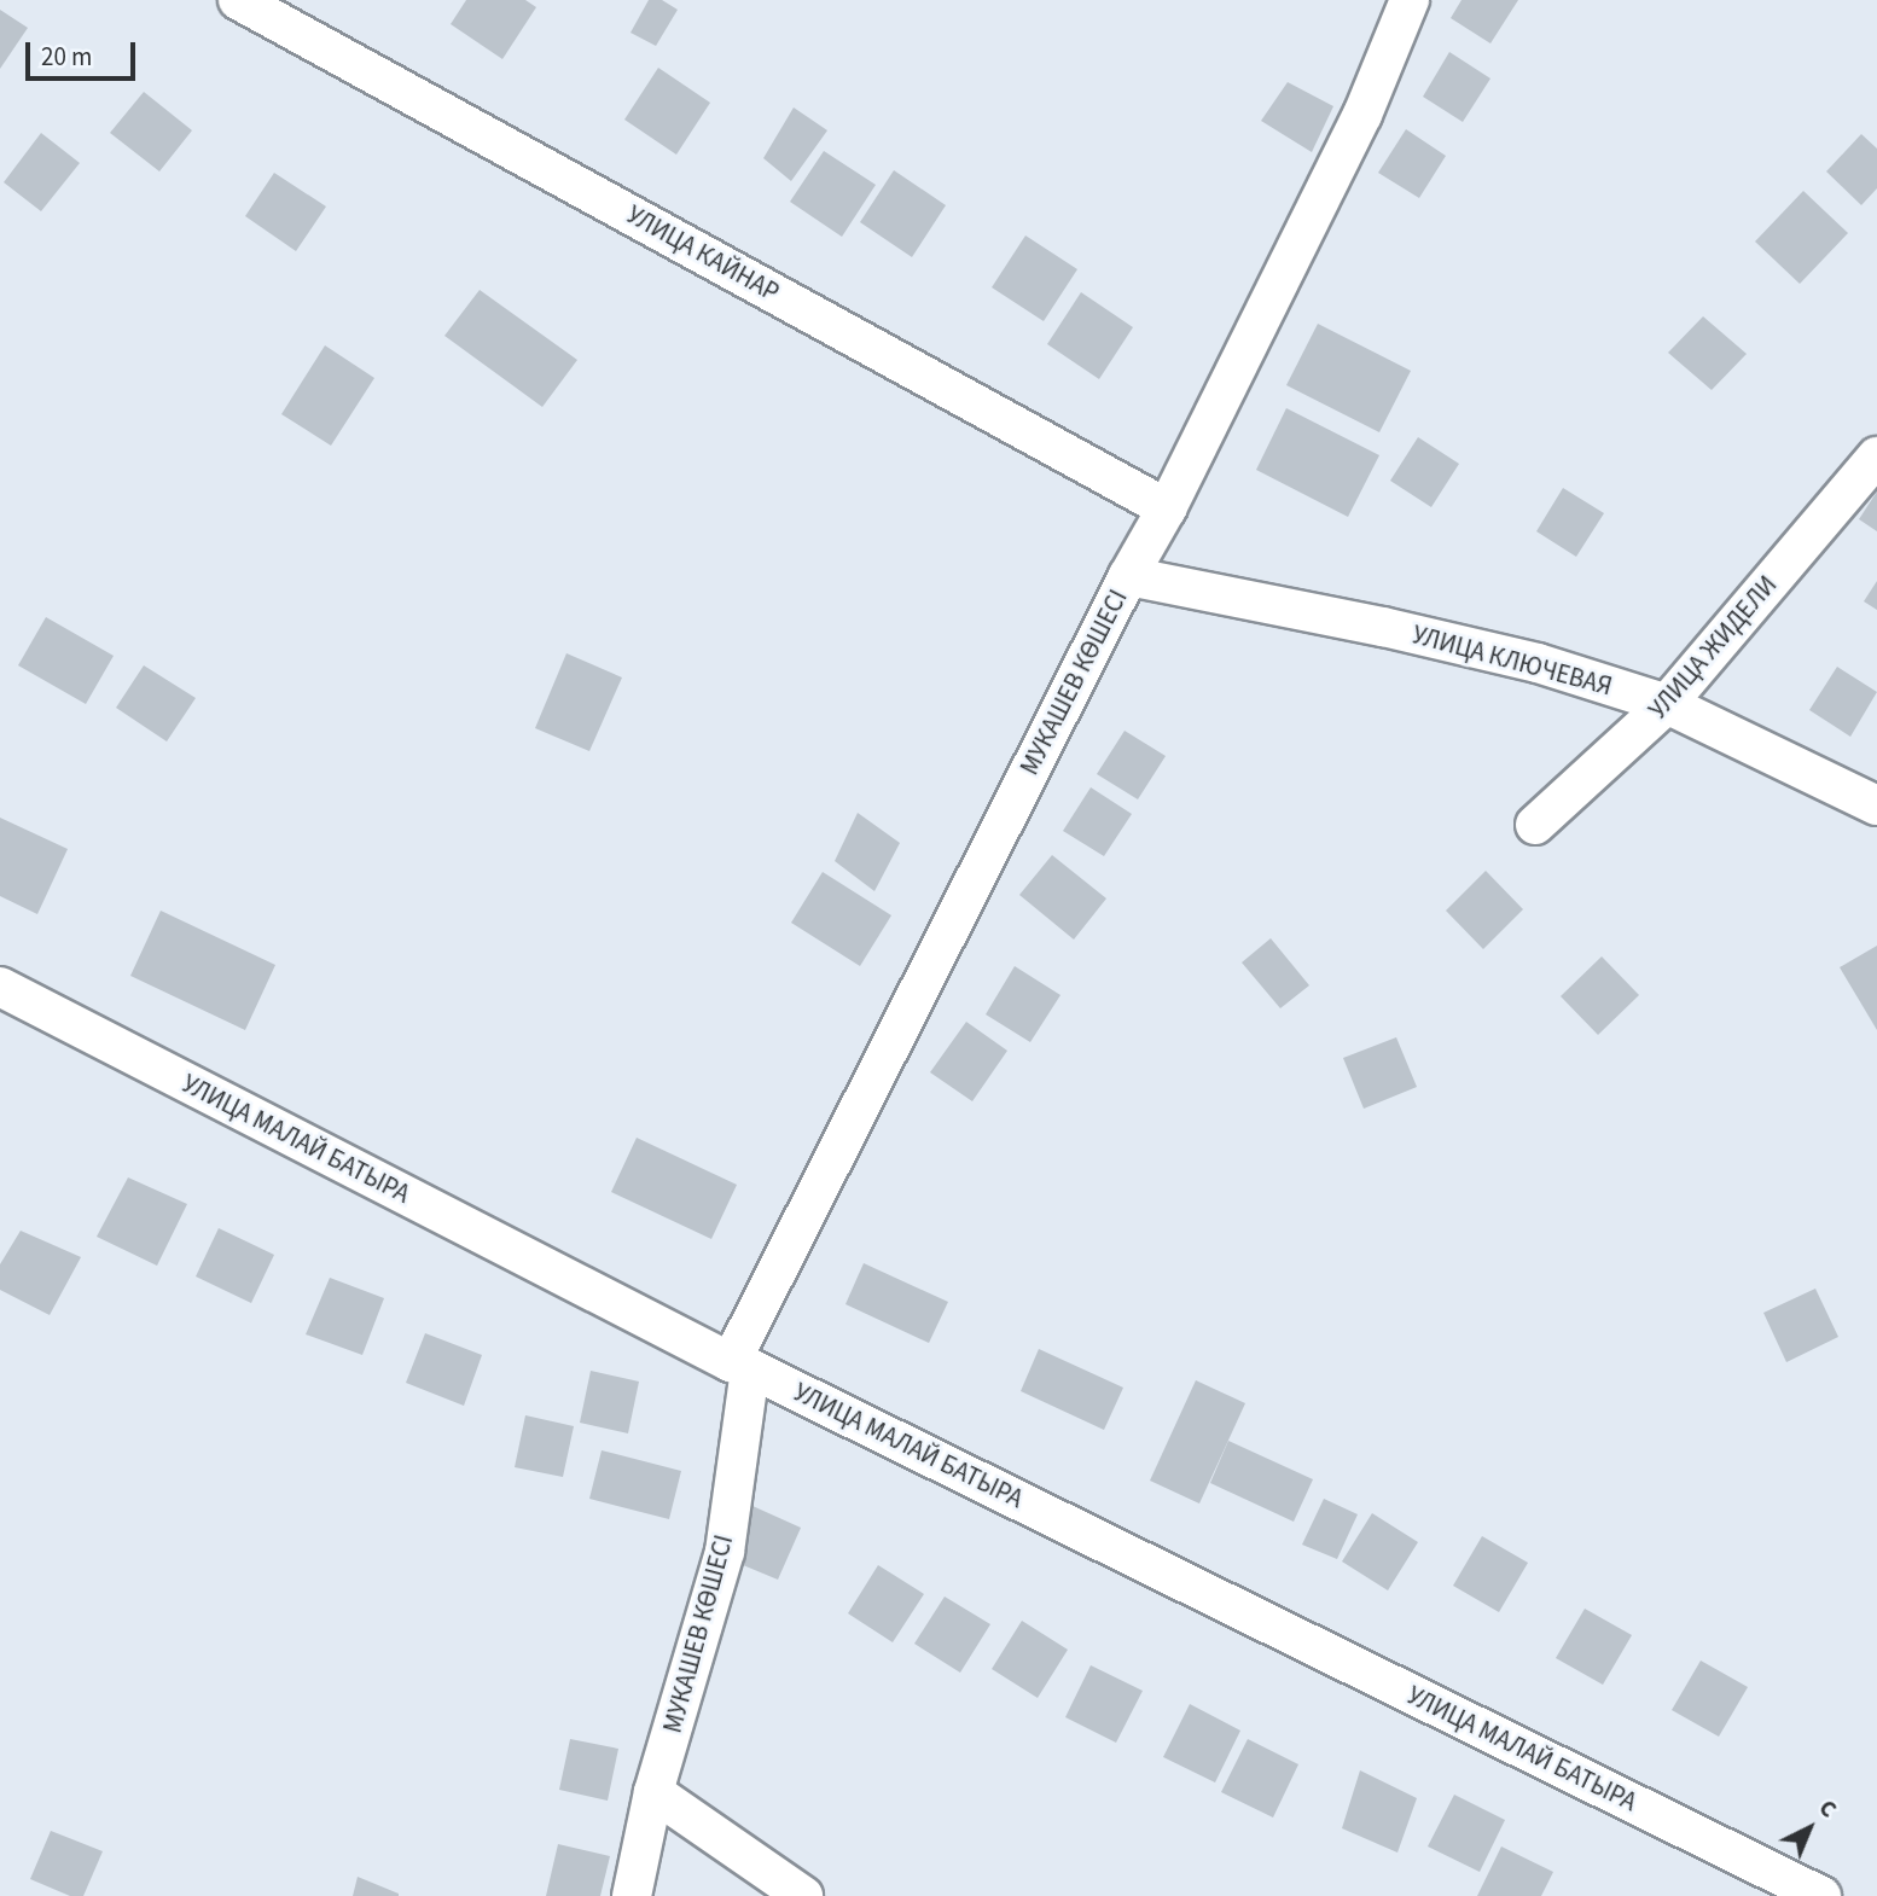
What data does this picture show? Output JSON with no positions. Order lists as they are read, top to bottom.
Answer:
{
  "streets": {
    "street": [
      "УЛИЦА КАЙНАР",
      "УЛИЦА ЖИДЕЛИ",
      "УЛИЦА КЛЮЧЕВАЯ",
      "МУКАШЕВ КӨШЕСІ",
      "УЛИЦА МАЛАЙ БАТЫРА"
    ]
  },
  "crossings": [
    ["УЛИЦА КАЙНАР", "МУКАШЕВ КӨШЕСІ"],
    ["УЛИЦА ЖИДЕЛИ", "УЛИЦА КЛЮЧЕВАЯ"],
    ["УЛИЦА КЛЮЧЕВАЯ", "МУКАШЕВ КӨШЕСІ"],
    ["МУКАШЕВ КӨШЕСІ", "УЛИЦА МАЛАЙ БАТЫРА"]
  ],
  "scale_bar": "20 m",
  "north": "top right"
}
